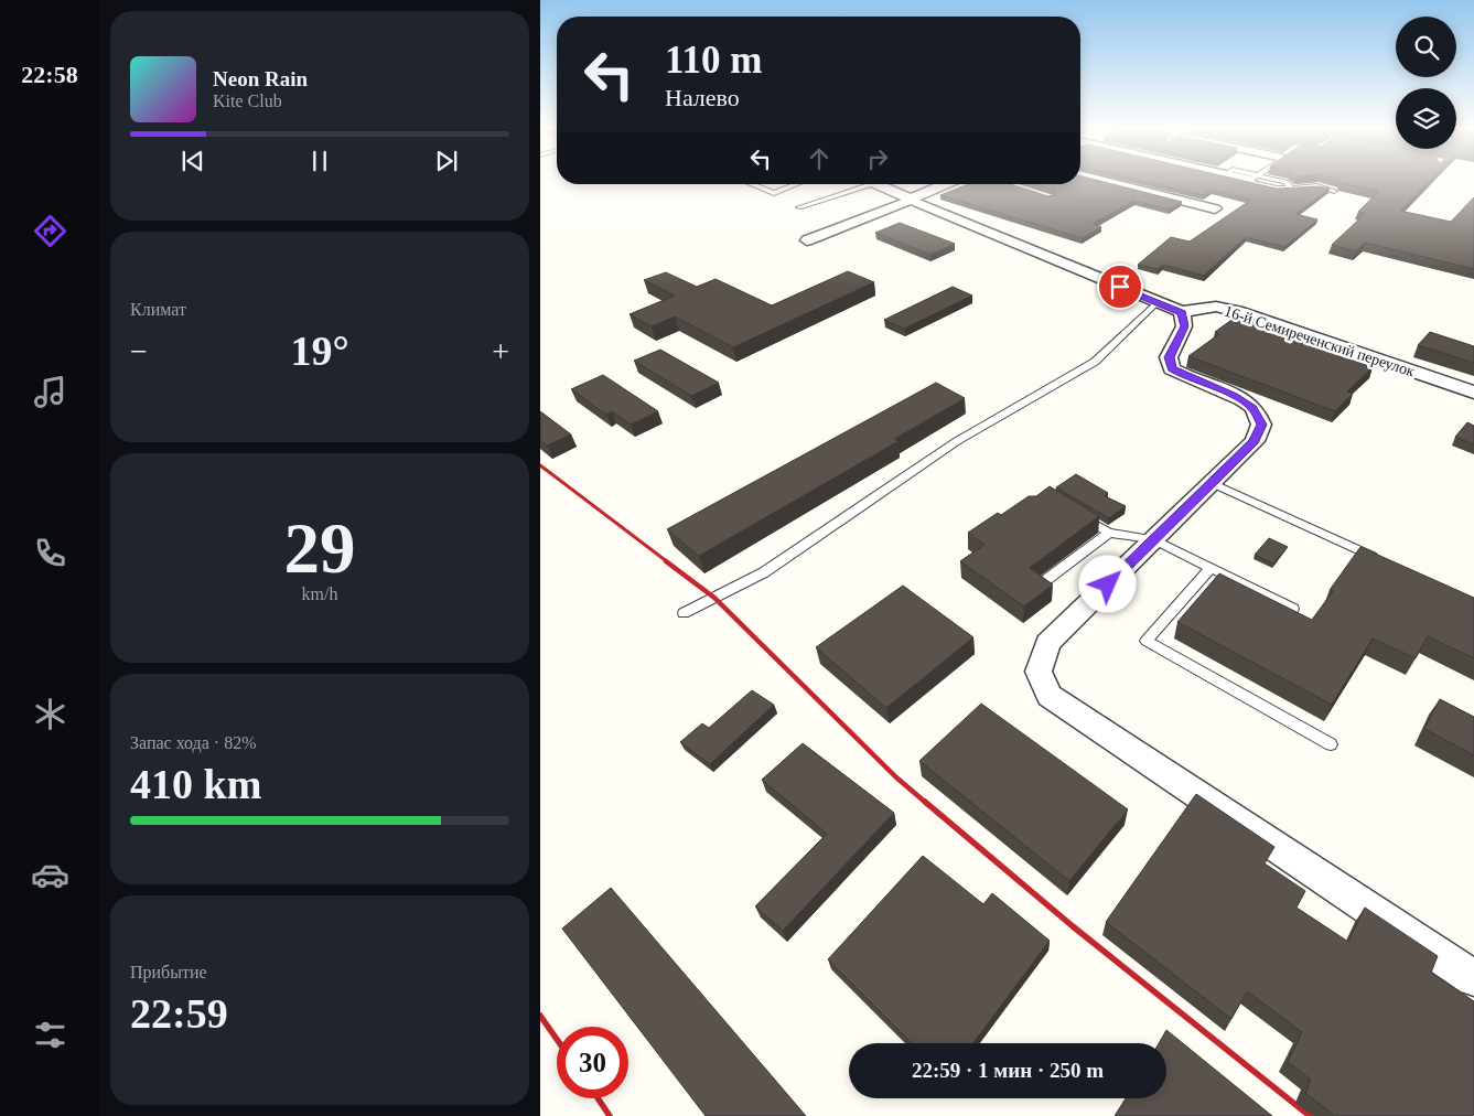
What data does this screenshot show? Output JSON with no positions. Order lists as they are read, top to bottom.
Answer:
{
  "streets": {
    "street": ["16-й Семиреченский переулок"]
  },
  "page": {
    "tabs": "22:58",
    "turn": ["110 m", "Налево"],
    "song": ["Neon Rain", "Kite Club"],
    "tile": [
      "Климат",
      ["29", "km/h"],
      ["Запас хода · 82%", "410 km"],
      ["Прибытие", "22:59"]
    ],
    "heat": ["−", "19°", "+"],
    "limit": "30",
    "trip": "22:59 · 1 мин · 250 m"
  }
}
